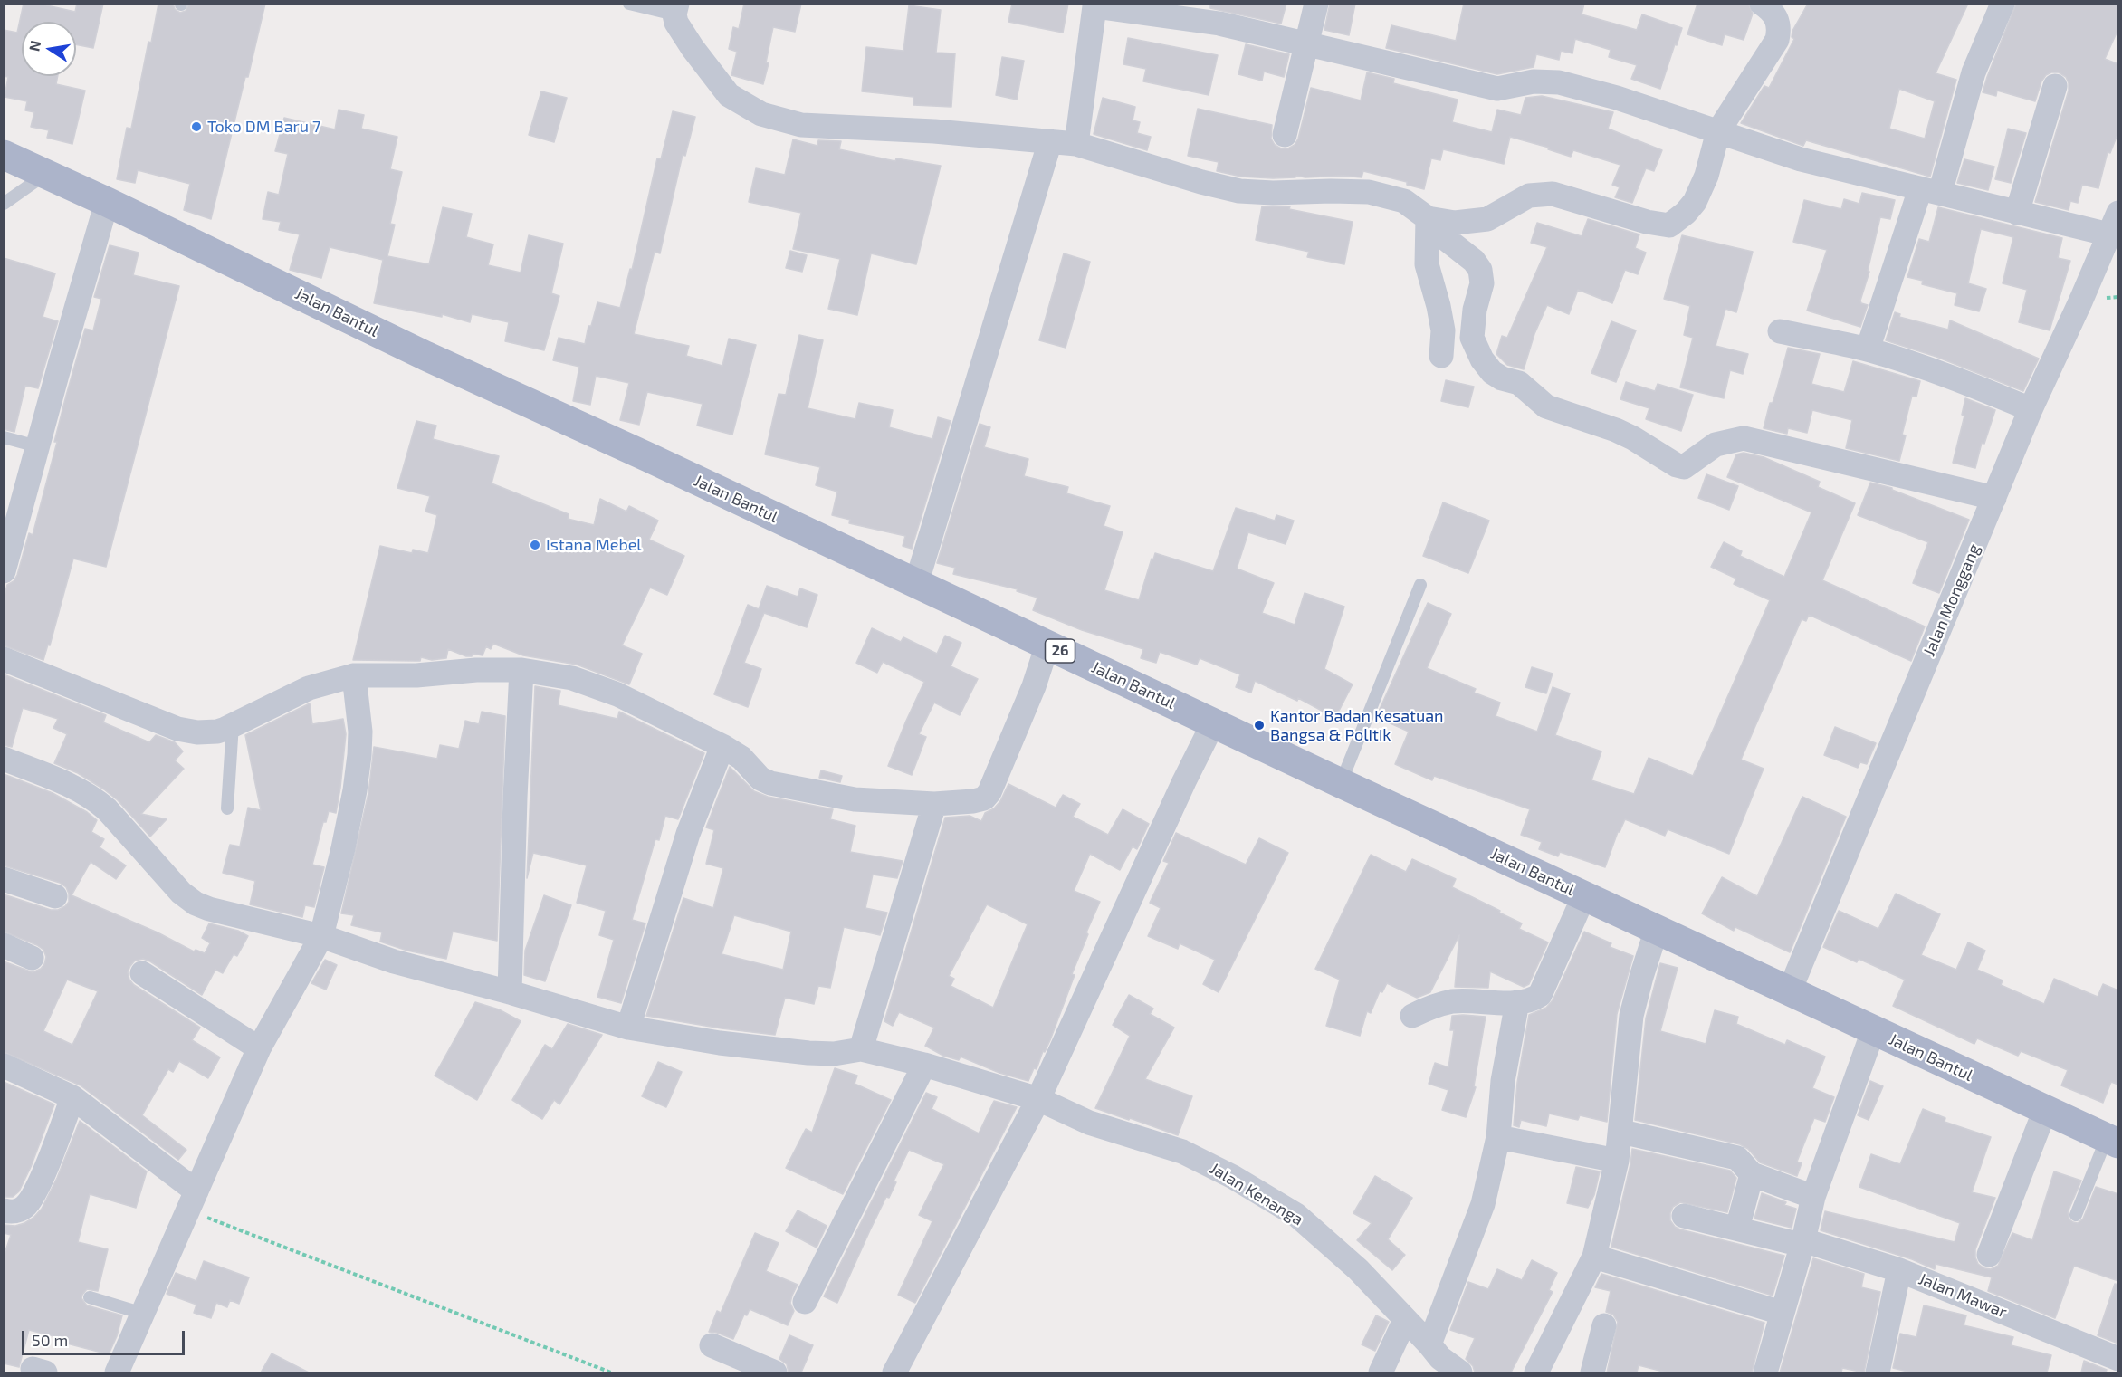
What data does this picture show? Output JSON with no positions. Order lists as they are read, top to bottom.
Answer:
{
  "streets": {
    "main road": ["Jalan Bantul", "26"],
    "street": ["Jalan Monggang", "Jalan Kenanga", "Jalan Mawar"]
  },
  "crossings": [
    ["Jalan Bantul", "Jalan Monggang"]
  ],
  "places": ["Toko DM Baru 7", "Istana Mebel", "Kantor Badan Kesatuan Bangsa & Politik"],
  "scale_bar": "50 m",
  "north": "left"
}
